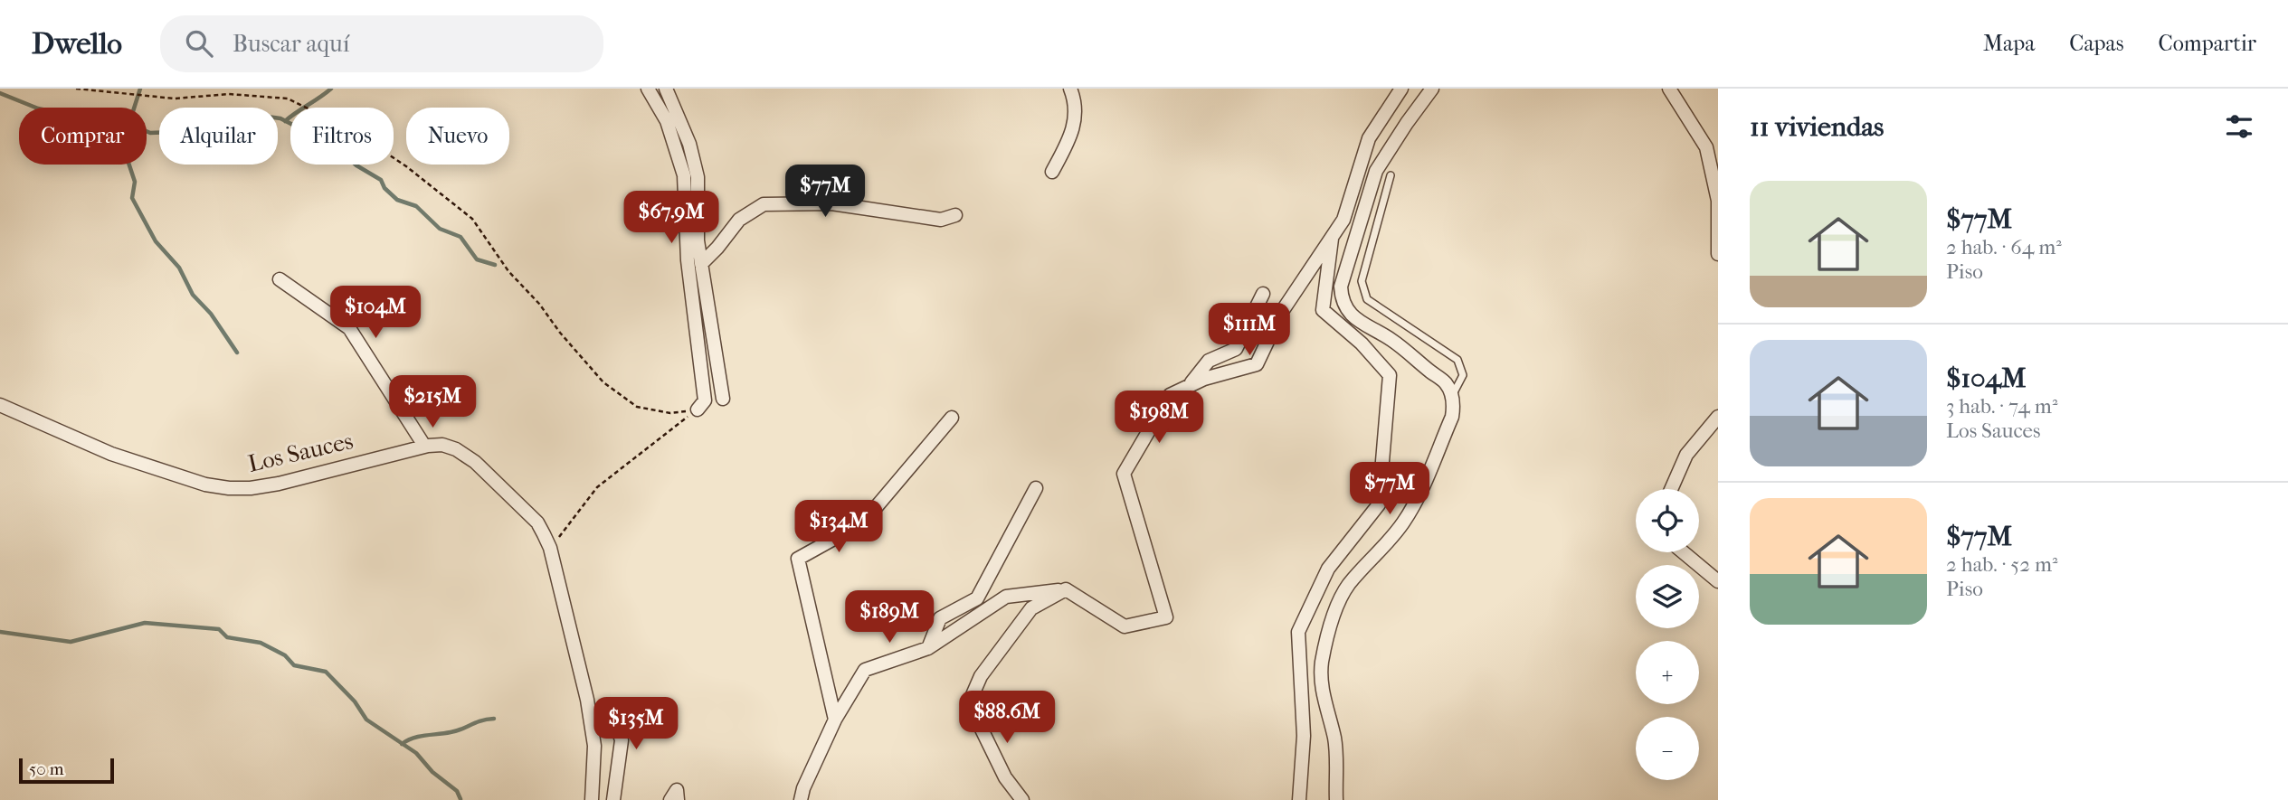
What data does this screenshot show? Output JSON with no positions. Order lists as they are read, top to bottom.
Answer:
{
  "streets": {
    "street": ["Los Sauces"]
  },
  "scale_bar": "50 m",
  "page": {
    "header": "Dwello",
    "search": "Buscar aquí",
    "nav": ["Mapa", "Capas", "Compartir"],
    "heading": "11 viviendas",
    "chip": [
      "Comprar",
      "Alquilar",
      "Filtros",
      "Nuevo"
    ],
    "price": [
      "$77M",
      "$67.9M",
      "$104M",
      "$111M",
      "$215M",
      "$198M",
      "$77M",
      "$134M",
      "$189M",
      "$88.6M",
      "$135M"
    ],
    "list": [
      {
        "name": "$77M",
        "note": "2 hab. · 64 m² · Piso"
      },
      {
        "name": "$104M",
        "note": "3 hab. · 74 m² · Los Sauces"
      },
      {
        "name": "$77M",
        "note": "2 hab. · 52 m² · Piso"
      }
    ],
    "map_buttons": ["+", "−"],
    "scale": "50 m"
  }
}
